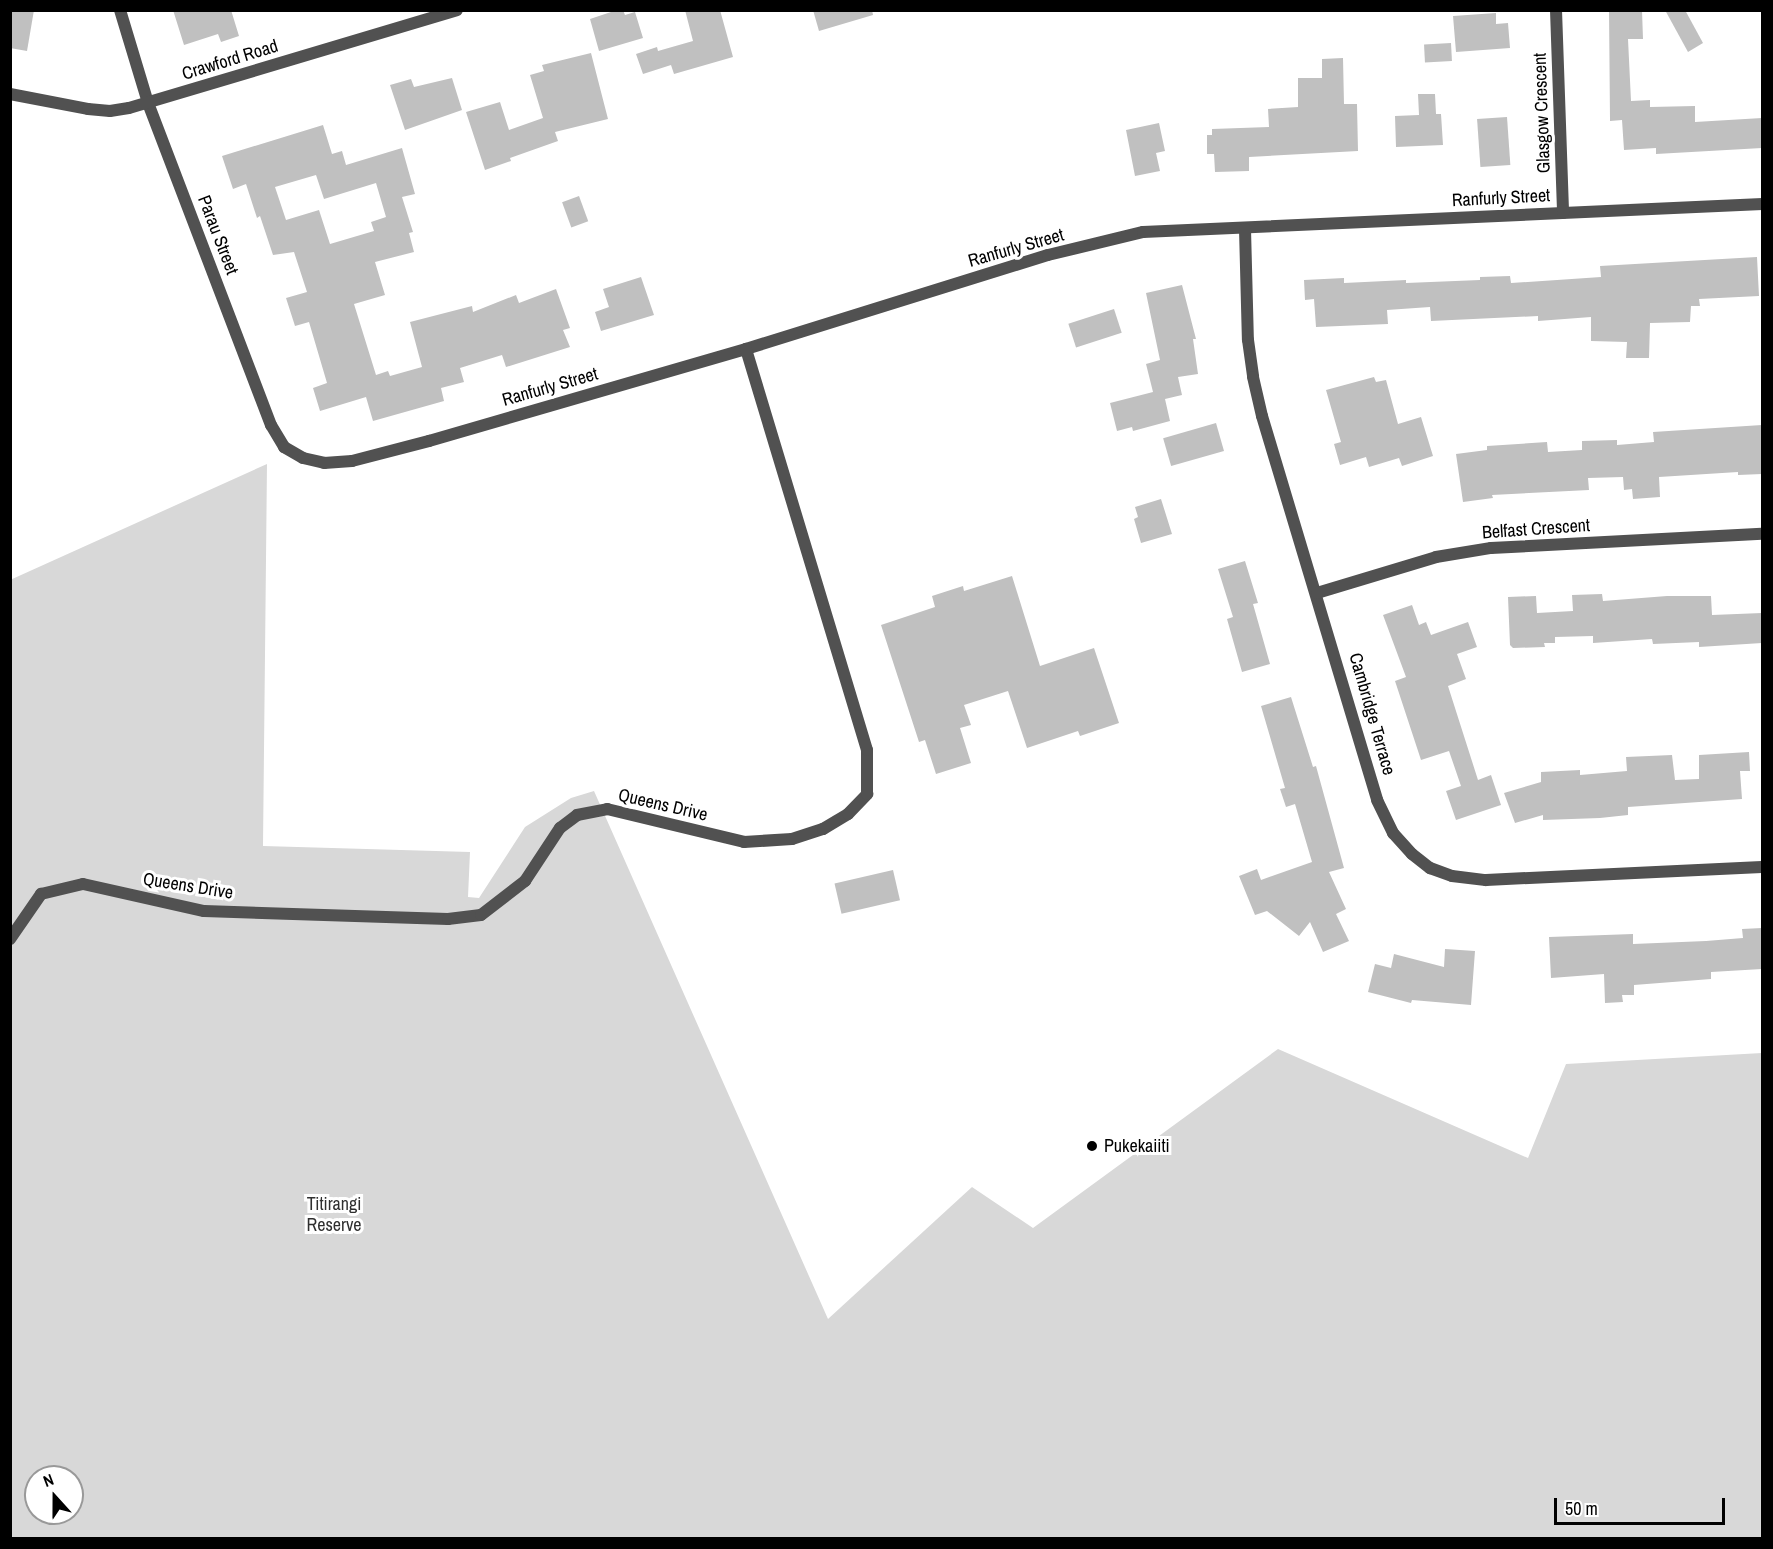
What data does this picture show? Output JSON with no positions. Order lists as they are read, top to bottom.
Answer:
{
  "streets": {
    "street": [
      "Crawford Road",
      "Glasgow Crescent",
      "Ranfurly Street",
      "Parau Street",
      "Belfast Crescent",
      "Cambridge Terrace",
      "Queens Drive"
    ]
  },
  "crossings": [
    ["Crawford Road", "Parau Street"],
    ["Glasgow Crescent", "Ranfurly Street"],
    ["Ranfurly Street", "Parau Street"],
    ["Ranfurly Street", "Cambridge Terrace"],
    ["Ranfurly Street", "Queens Drive"],
    ["Belfast Crescent", "Cambridge Terrace"]
  ],
  "parks": ["Titirangi Reserve"],
  "places": ["Pukekaiiti"],
  "scale_bar": "50 m",
  "north": "top"
}
